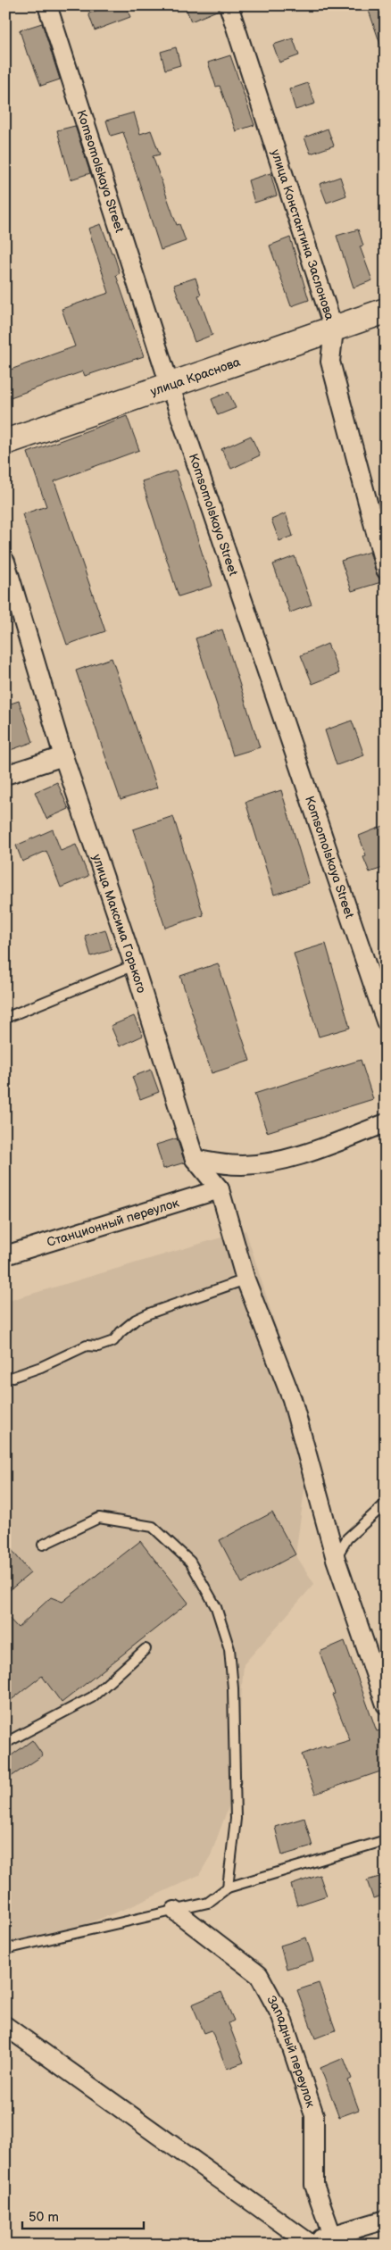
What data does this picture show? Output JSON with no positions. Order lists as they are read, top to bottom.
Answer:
{
  "streets": {
    "main road": ["улица Краснова"],
    "street": [
      "Komsomolskaya Street",
      "улица Константина Заслонова",
      "улица Максима Горького",
      "Станционный переулок",
      "Западный переулок"
    ]
  },
  "crossings": [
    ["Komsomolskaya Street", "улица Краснова"],
    ["улица Константина Заслонова", "улица Краснова"],
    ["улица Максима Горького", "Станционный переулок"]
  ],
  "scale_bar": "50 m"
}
